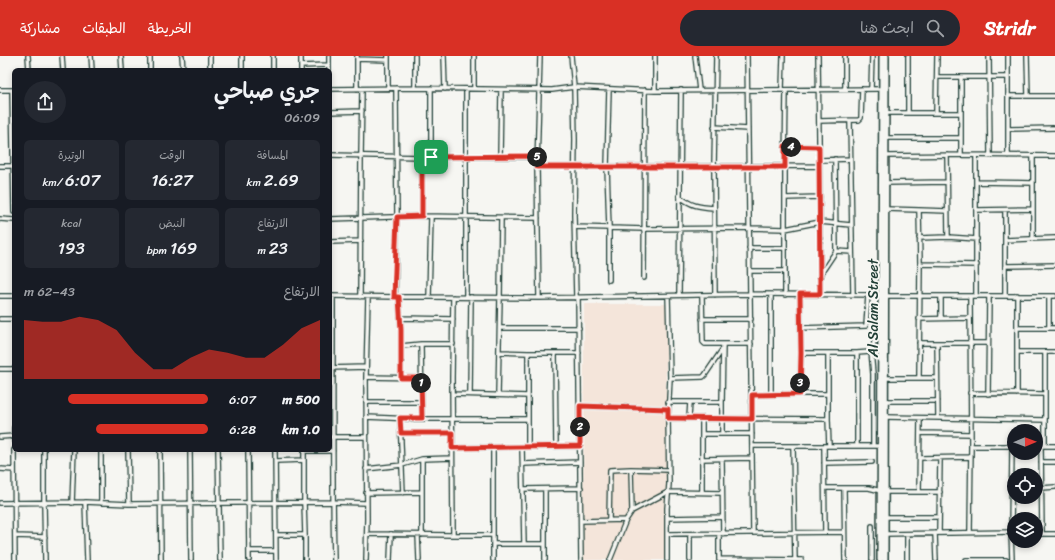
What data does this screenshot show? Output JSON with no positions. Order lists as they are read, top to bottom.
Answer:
{
  "streets": {
    "main road": ["Al Salam Street"]
  },
  "north": "right",
  "page": {
    "header": "Stridr",
    "search": "ابحث هنا",
    "nav": ["الخريطة", "الطبقات", "مشاركة"],
    "heading": ["جري صباحي", "06:09"],
    "stats": [
      ["المسافة", "2.69 km"],
      ["الوقت", "16:27"],
      ["الوتيرة", "6:07 /km"],
      ["الارتفاع", "23 m"],
      ["النبض", "169 bpm"],
      ["kcal", "193"]
    ],
    "pins": [
      "4",
      "5",
      "1",
      "3",
      "2"
    ],
    "chart": ["الارتفاع", "43–62 m"],
    "list": [
      {
        "name": "500 m",
        "note": "6:07"
      },
      {
        "name": "1.0 km",
        "note": "6:28"
      }
    ]
  }
}
